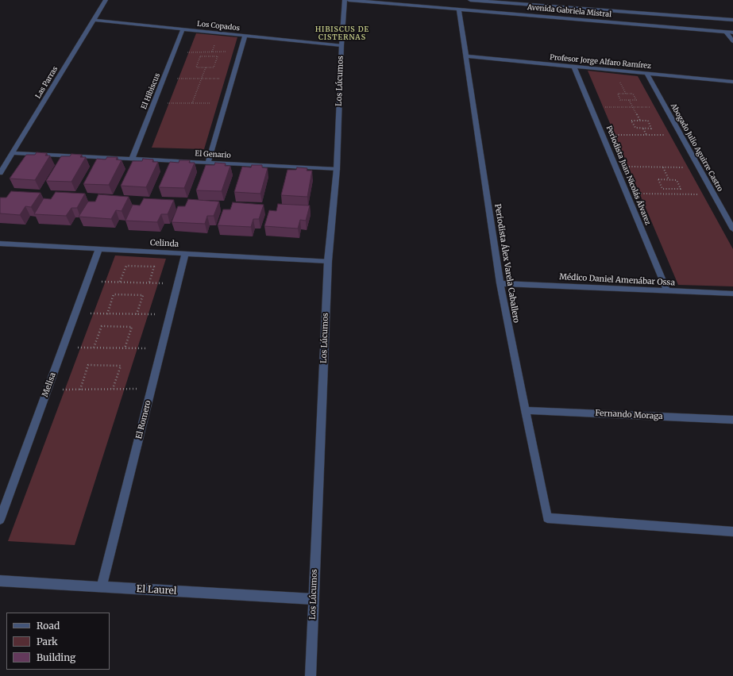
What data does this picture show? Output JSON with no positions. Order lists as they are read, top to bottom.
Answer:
{
  "streets": {
    "street": [
      "Avenida Gabriela Mistral",
      "Los Copados",
      "Profesor Jorge Alfaro Ramírez",
      "Los Lúcumos",
      "Las Parras",
      "El Hibiscus",
      "Abogado Julio Aguirre Castro",
      "El Genario",
      "Periodista Juan Nicolás Álvarez",
      "Celinda",
      "Periodista Álex Varela Caballero",
      "Médico Daniel Amenábar Ossa",
      "Melisa",
      "Fernando Moraga",
      "El Romero",
      "El Laurel"
    ]
  },
  "crossings": [
    ["Avenida Gabriela Mistral", "Periodista Álex Varela Caballero"],
    ["Los Copados", "Los Lúcumos"],
    ["Los Copados", "Las Parras"],
    ["Los Copados", "El Hibiscus"],
    ["Profesor Jorge Alfaro Ramírez", "Abogado Julio Aguirre Castro"],
    ["Profesor Jorge Alfaro Ramírez", "Periodista Juan Nicolás Álvarez"],
    ["Profesor Jorge Alfaro Ramírez", "Periodista Álex Varela Caballero"],
    ["Los Lúcumos", "El Genario"],
    ["Los Lúcumos", "Celinda"],
    ["Los Lúcumos", "El Laurel"],
    ["Las Parras", "El Genario"],
    ["El Hibiscus", "El Genario"],
    ["Periodista Juan Nicolás Álvarez", "Médico Daniel Amenábar Ossa"],
    ["Celinda", "Melisa"],
    ["Celinda", "El Romero"],
    ["Periodista Álex Varela Caballero", "Médico Daniel Amenábar Ossa"],
    ["Periodista Álex Varela Caballero", "Fernando Moraga"],
    ["El Romero", "El Laurel"]
  ],
  "districts": ["HIBISCUS DE CISTERNAS"],
  "legend": ["Road", "Park", "Building"]
}
